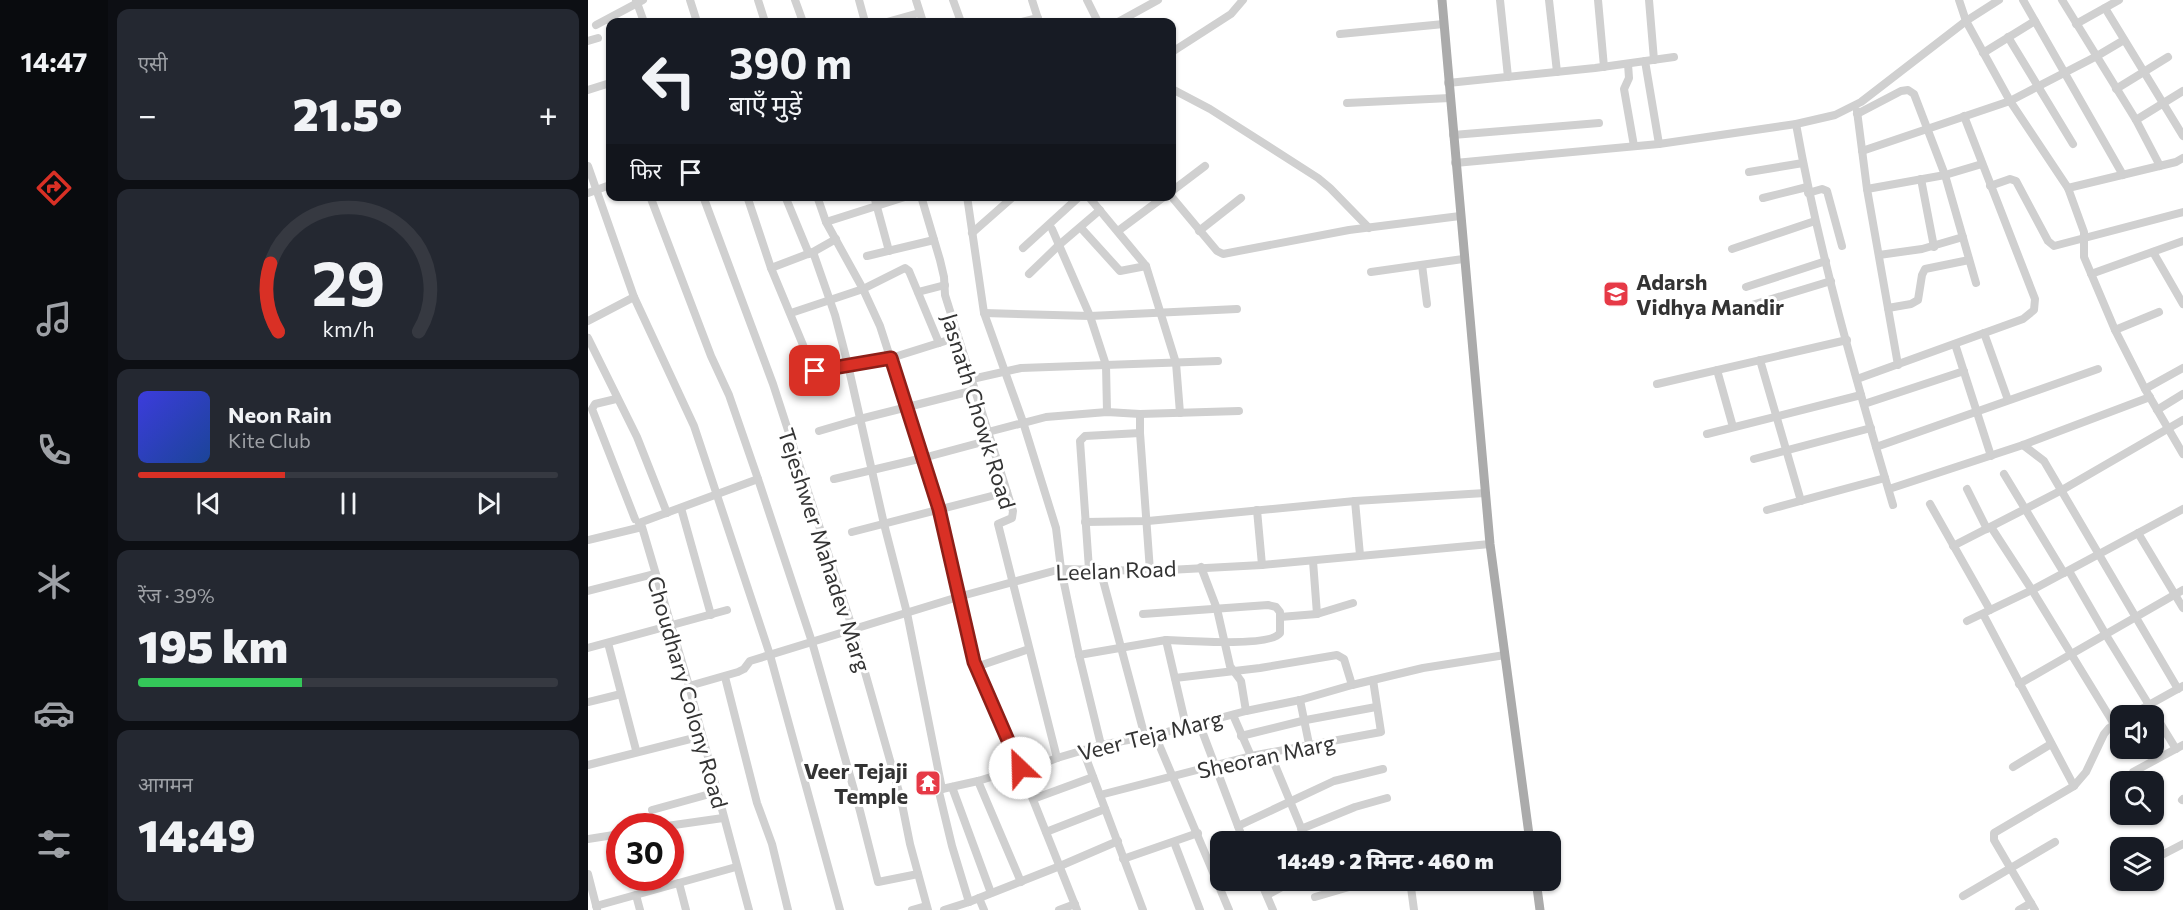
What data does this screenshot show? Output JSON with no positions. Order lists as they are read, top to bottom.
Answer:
{
  "streets": {
    "street": [
      "Jasnath Chowk Road",
      "Tejeshwer Mahadev Marg",
      "Leelan Road",
      "Choudhary Colony Road",
      "Veer Teja Marg",
      "Sheoran Marg"
    ]
  },
  "crossings": [
    ["Jasnath Chowk Road", "Leelan Road"],
    ["Jasnath Chowk Road", "Veer Teja Marg"],
    ["Tejeshwer Mahadev Marg", "Leelan Road"],
    ["Leelan Road", "Choudhary Colony Road"],
    ["Veer Teja Marg", "Sheoran Marg"]
  ],
  "places": {
    "school or university": ["Adarsh Vidhya Mandir"],
    "temple": ["Veer Tejaji Temple"]
  },
  "page": {
    "tabs": "14:47",
    "tile": [
      "एसी",
      ["रेंज · 39%", "195 km"],
      ["आगमन", "14:49"]
    ],
    "turn": ["390 m", "बाएँ मुड़ें"],
    "heat": ["−", "21.5°", "+"],
    "then": "फिर",
    "song": ["Neon Rain", "Kite Club"],
    "limit": "30",
    "trip": "14:49 · 2 मिनट · 460 m",
    "gauge": ["29", "km/h"]
  }
}
